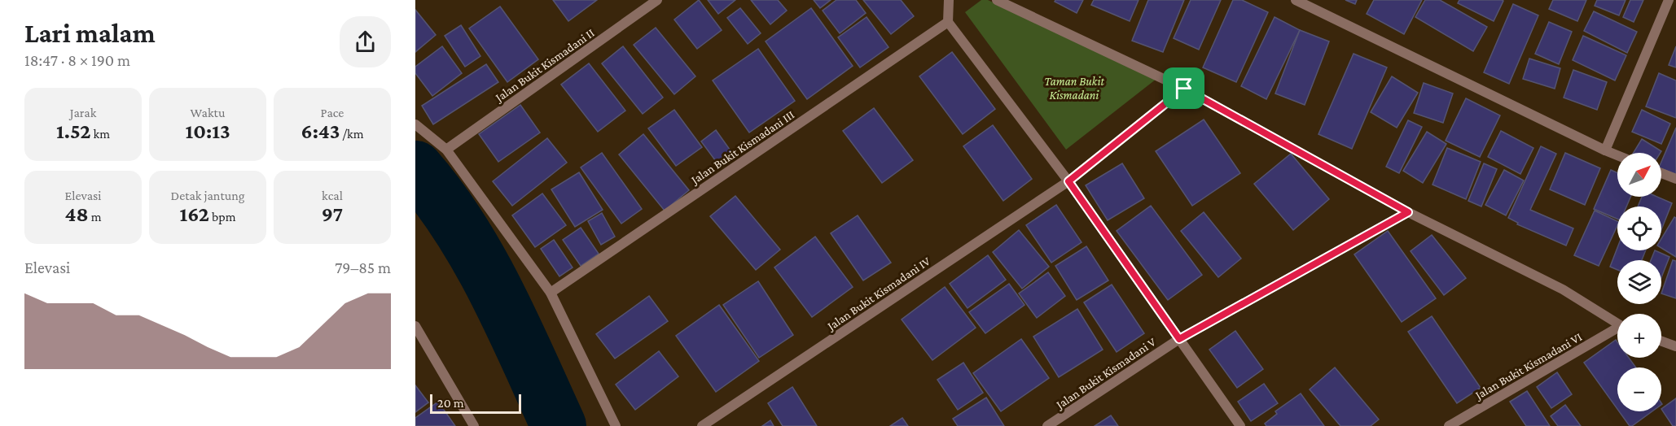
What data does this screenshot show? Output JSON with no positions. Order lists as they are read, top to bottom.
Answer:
{
  "streets": {
    "street": [
      "Jalan Bukit Kismadani II",
      "Jalan Bukit Kismadani III",
      "Jalan Bukit Kismadani IV",
      "Jalan Bukit Kismadani VI",
      "Jalan Bukit Kismadani V"
    ]
  },
  "parks": ["Taman Bukit Kismadani"],
  "scale_bar": "20 m",
  "north": "top right",
  "page": {
    "heading": ["Lari malam", "18:47 · 8 × 190 m"],
    "stats": [
      ["Jarak", "1.52 km"],
      ["Waktu", "10:13"],
      ["Pace", "6:43 /km"],
      ["Elevasi", "48 m"],
      ["Detak jantung", "162 bpm"],
      ["kcal", "97"]
    ],
    "map_buttons": ["+", "−"],
    "chart": ["Elevasi", "79–85 m"],
    "scale": "20 m"
  }
}
